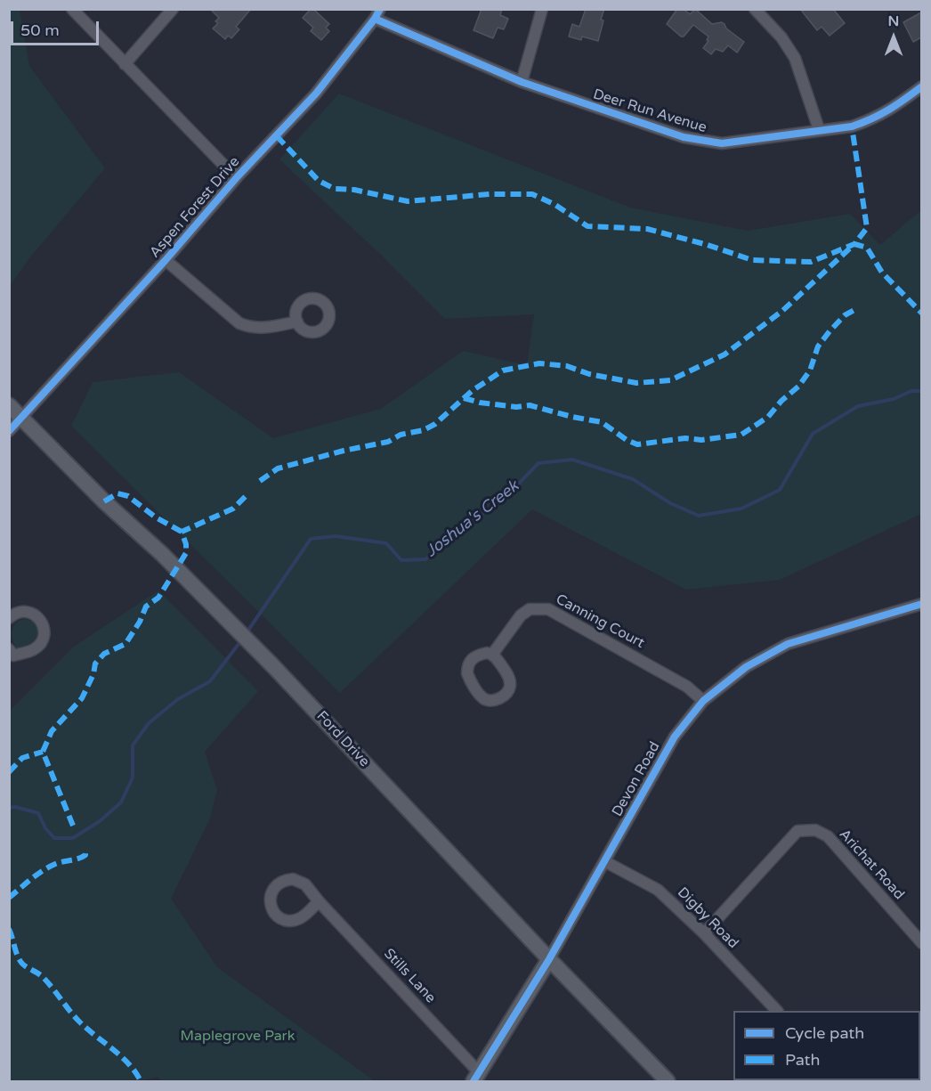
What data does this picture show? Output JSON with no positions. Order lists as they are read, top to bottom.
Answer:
{
  "streets": {
    "main road": ["Ford Drive", "Devon Road"],
    "street": [
      "Deer Run Avenue",
      "Aspen Forest Drive",
      "Canning Court",
      "Arichat Road",
      "Digby Road",
      "Stills Lane"
    ]
  },
  "crossings": [
    ["Deer Run Avenue", "Aspen Forest Drive"],
    ["Aspen Forest Drive", "Ford Drive"],
    ["Canning Court", "Devon Road"],
    ["Ford Drive", "Devon Road"],
    ["Devon Road", "Digby Road"],
    ["Devon Road", "Stills Lane"],
    ["Arichat Road", "Digby Road"]
  ],
  "water": ["Joshua's Creek"],
  "parks": ["Maplegrove Park"],
  "legend": ["Cycle path", "Path"],
  "scale_bar": "50 m",
  "north": "top"
}
